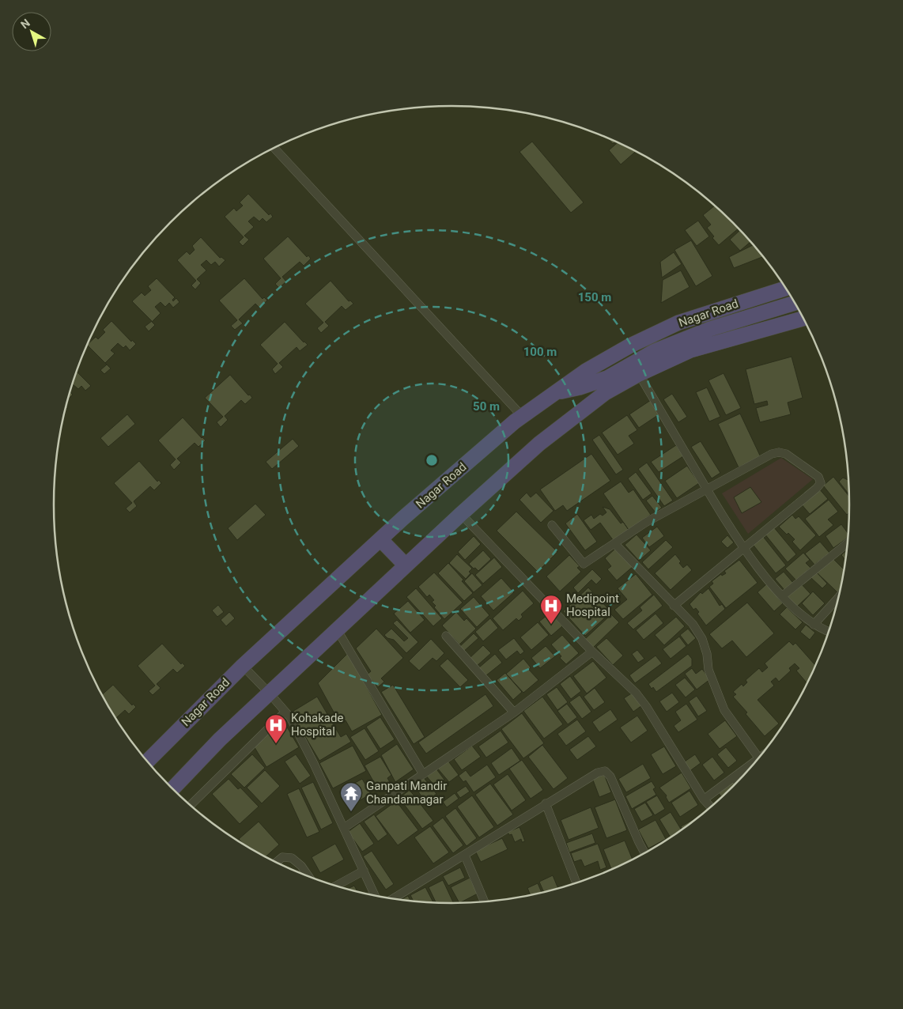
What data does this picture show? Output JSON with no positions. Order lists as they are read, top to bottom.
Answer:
{
  "streets": {
    "highway": ["Nagar Road"]
  },
  "places": {
    "hospital": ["Medipoint Hospital", "Kohakade Hospital"],
    "temple": ["Ganpati Mandir Chandannagar"]
  },
  "north": "top left",
  "rings": ["150 m", "100 m", "50 m"]
}
